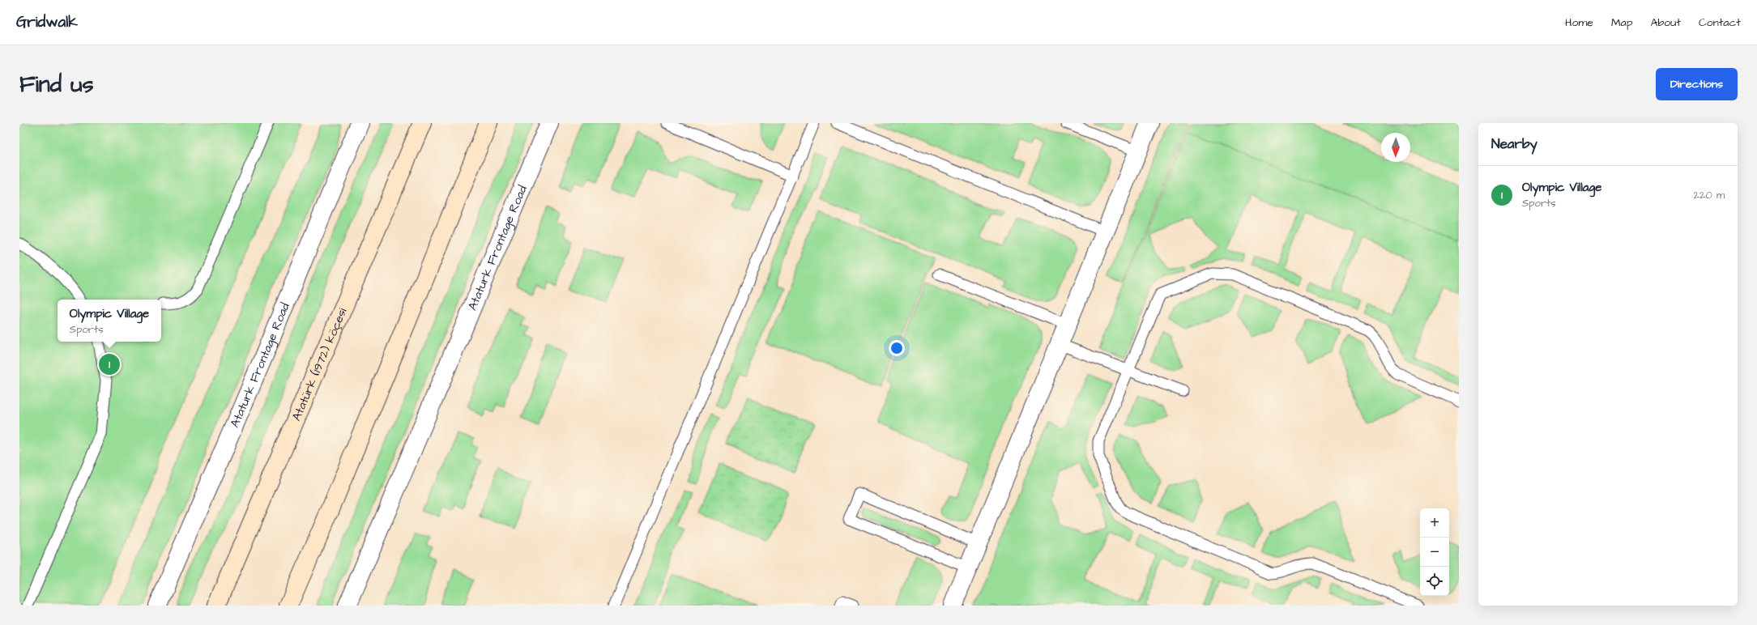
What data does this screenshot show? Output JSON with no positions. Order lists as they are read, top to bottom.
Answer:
{
  "streets": {
    "main road": ["Atatürk (1972) köçesi"],
    "street": ["Ataturk Frontage Road"]
  },
  "north": "bottom",
  "page": {
    "header": "Gridwalk",
    "nav": [
      "Home",
      "Map",
      "About",
      "Contact"
    ],
    "buttons": "Directions",
    "title": "Find us",
    "heading": "Nearby",
    "list": [
      {
        "mark": "1",
        "name": "Olympic Village",
        "note": "Sports",
        "value": "220 m"
      }
    ],
    "popup": ["Olympic Village", "Sports"],
    "pins": "1",
    "map_buttons": ["+", "−"]
  }
}
